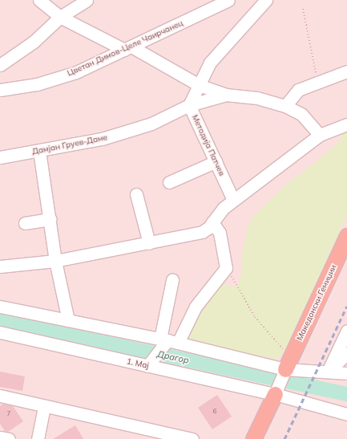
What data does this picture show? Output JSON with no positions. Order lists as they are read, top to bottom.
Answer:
{
  "streets": {
    "main road": ["Македонски Гемиџии"],
    "street": [
      "Цветан Димов-Целе Чаирчанец",
      "Дамјан Груев-Даме",
      "Методија Патчев",
      "1. Мај"
    ]
  },
  "crossings": [
    ["Дамјан Груев-Даме", "Методија Патчев"]
  ],
  "water": ["Драгор"],
  "house_numbers": ["6", "7"]
}
